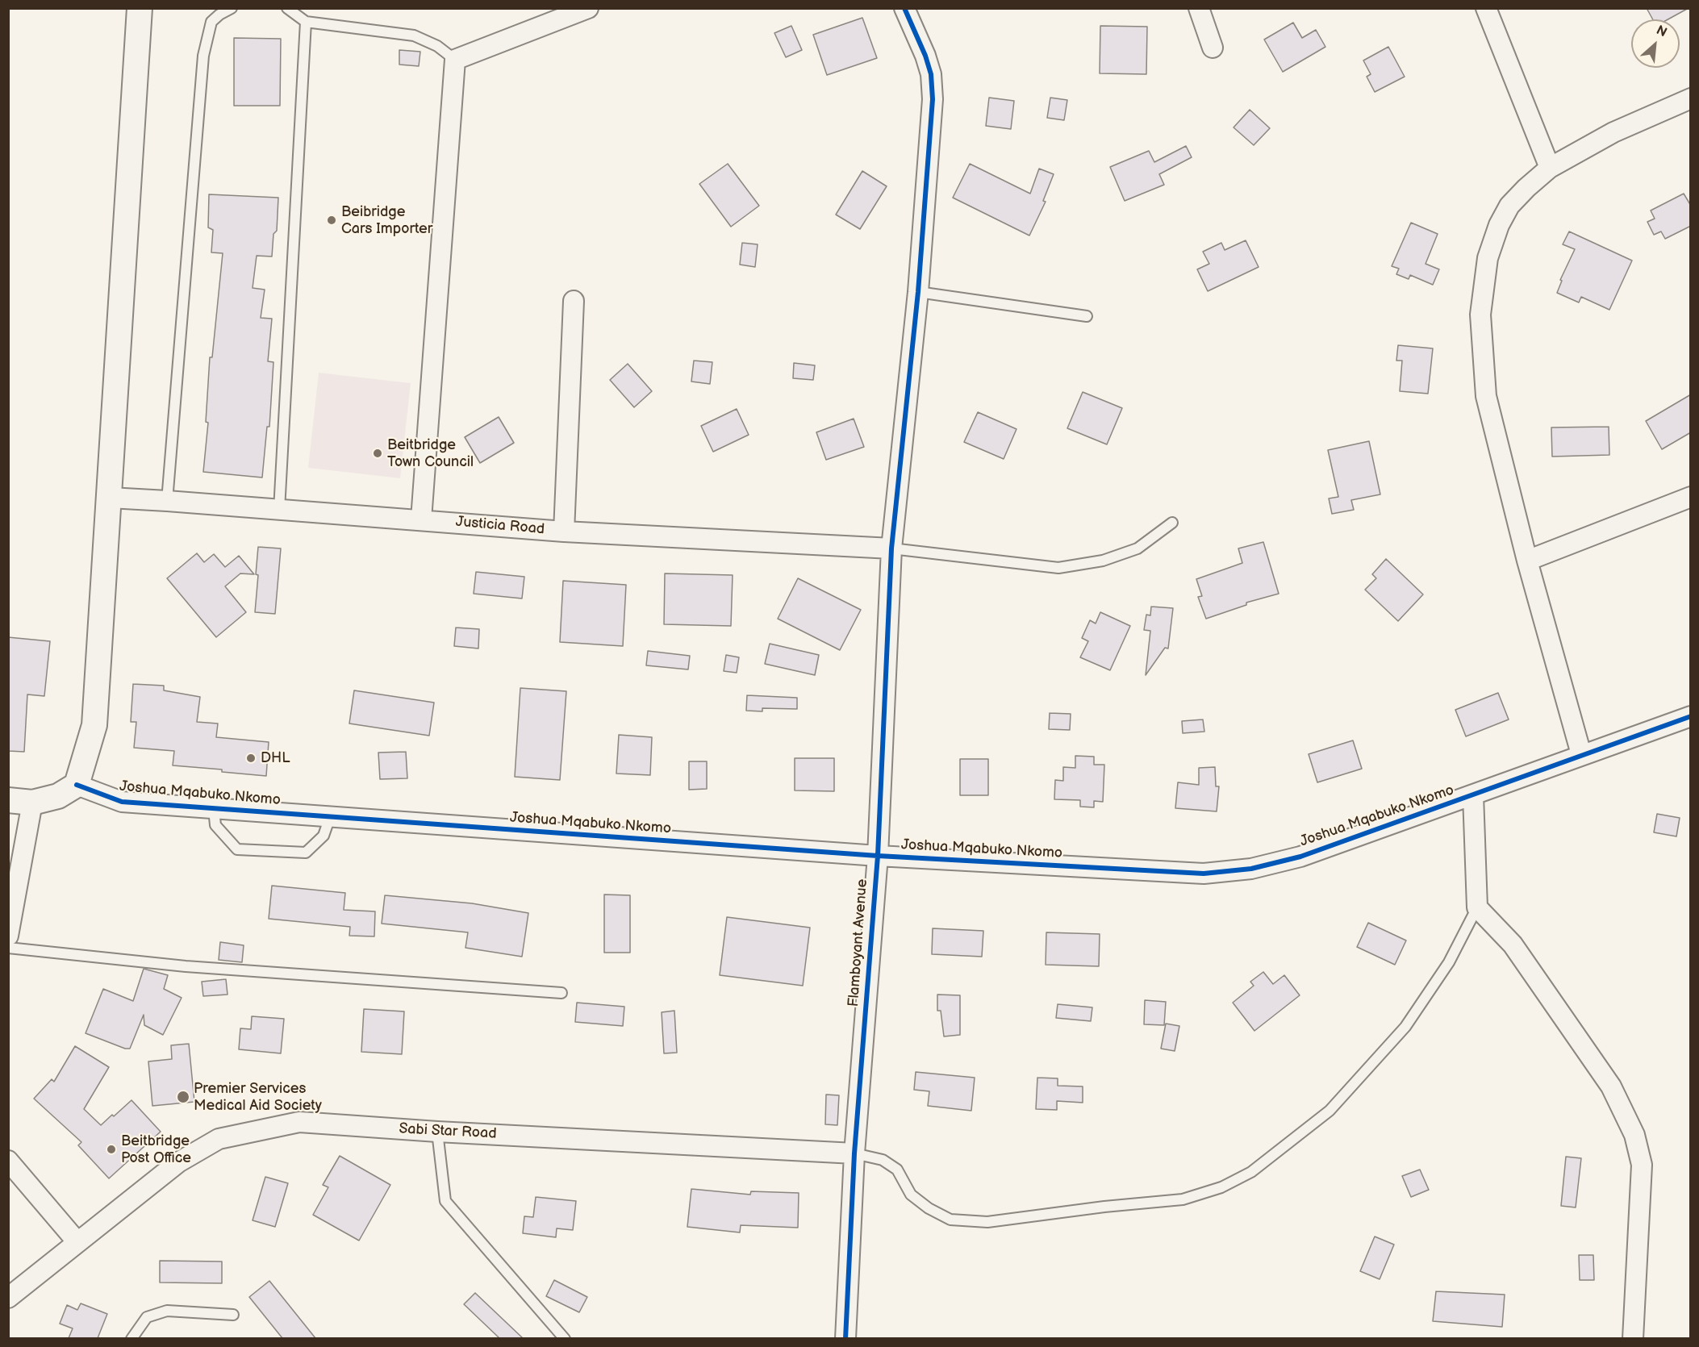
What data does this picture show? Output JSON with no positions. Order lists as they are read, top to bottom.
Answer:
{
  "streets": {
    "street": [
      "Justicia Road",
      "Joshua Mqabuko Nkomo",
      "Flamboyant Avenue",
      "Sabi Star Road"
    ]
  },
  "crossings": [
    ["Justicia Road", "Flamboyant Avenue"],
    ["Joshua Mqabuko Nkomo", "Flamboyant Avenue"],
    ["Flamboyant Avenue", "Sabi Star Road"]
  ],
  "places": [
    "Beibridge Cars Importer",
    "Beitbridge Town Council",
    "DHL",
    "Premier Services Medical Aid Society",
    "Beitbridge Post Office"
  ],
  "north": "top right"
}
